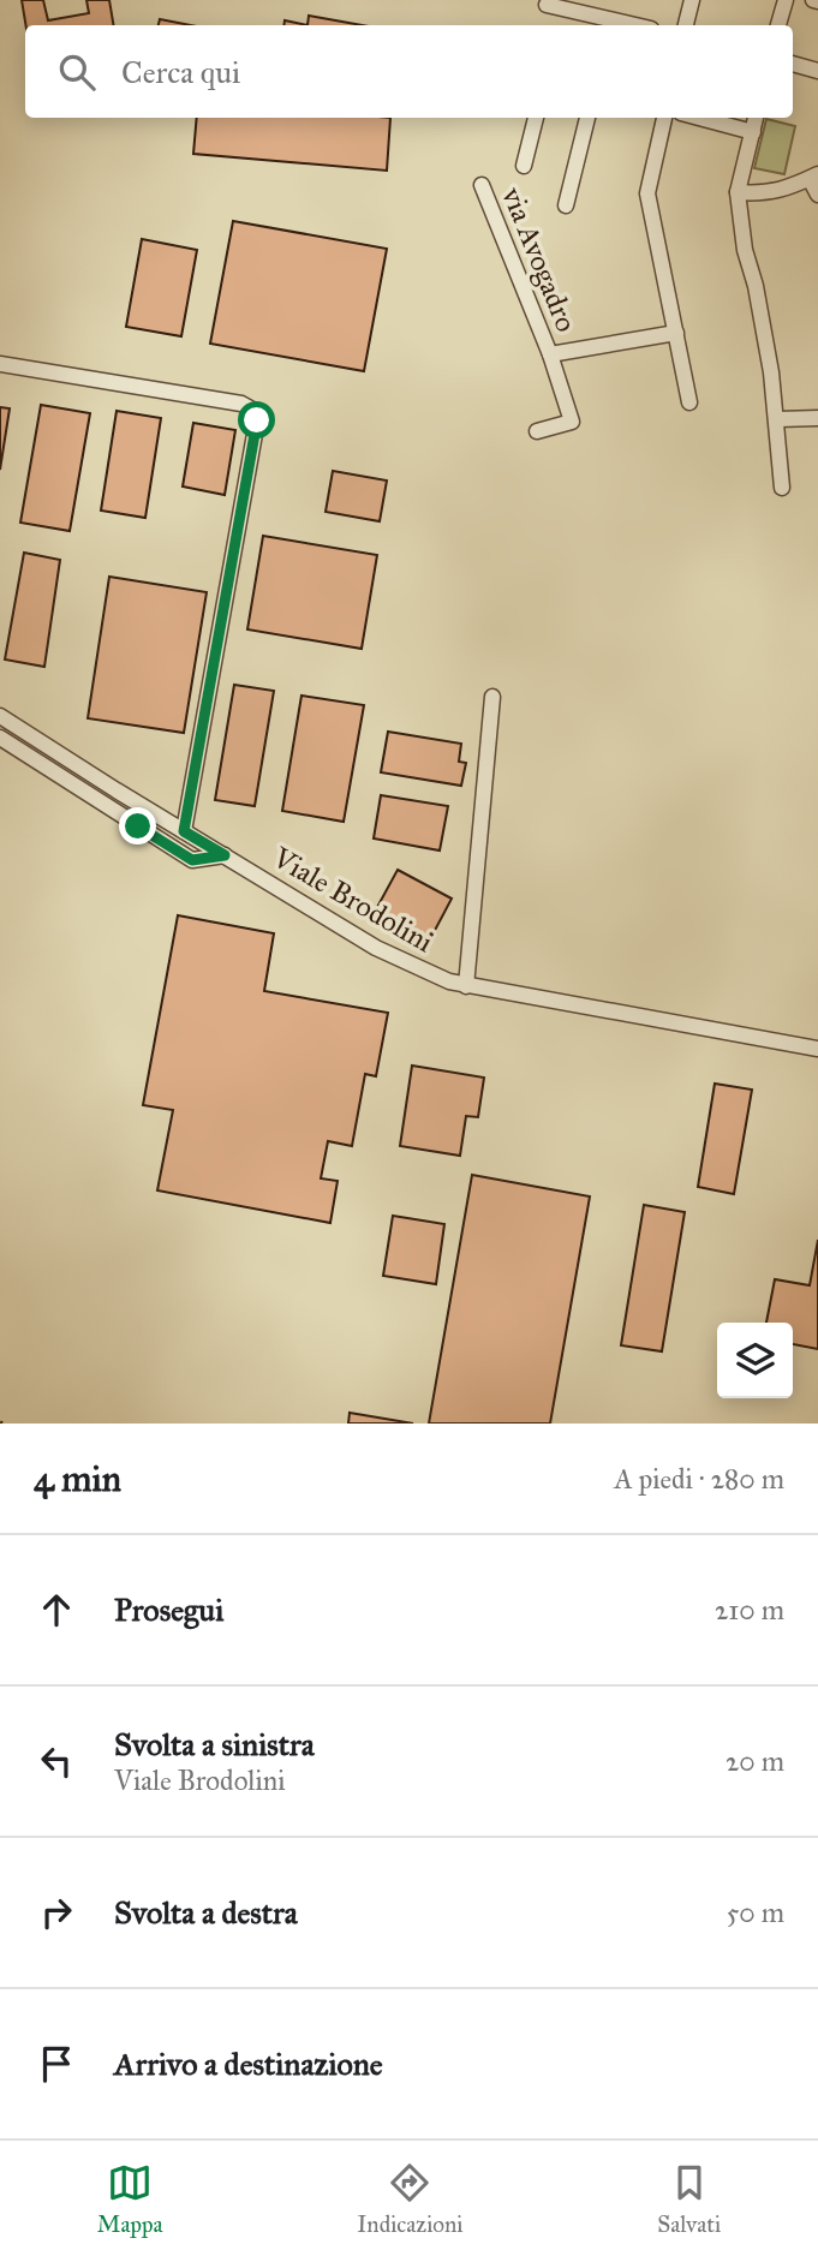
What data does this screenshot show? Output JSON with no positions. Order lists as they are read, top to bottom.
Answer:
{
  "streets": {
    "street": ["via Avogadro", "Viale Brodolini"]
  },
  "page": {
    "search": "Cerca qui",
    "heading": ["4 min", "A piedi · 280 m"],
    "list": [
      ["Prosegui", "210 m"],
      ["Svolta a sinistra", "Viale Brodolini", "20 m"],
      ["Svolta a destra", "50 m"],
      "Arrivo a destinazione"
    ],
    "nav": ["Mappa", "Indicazioni", "Salvati"]
  }
}
